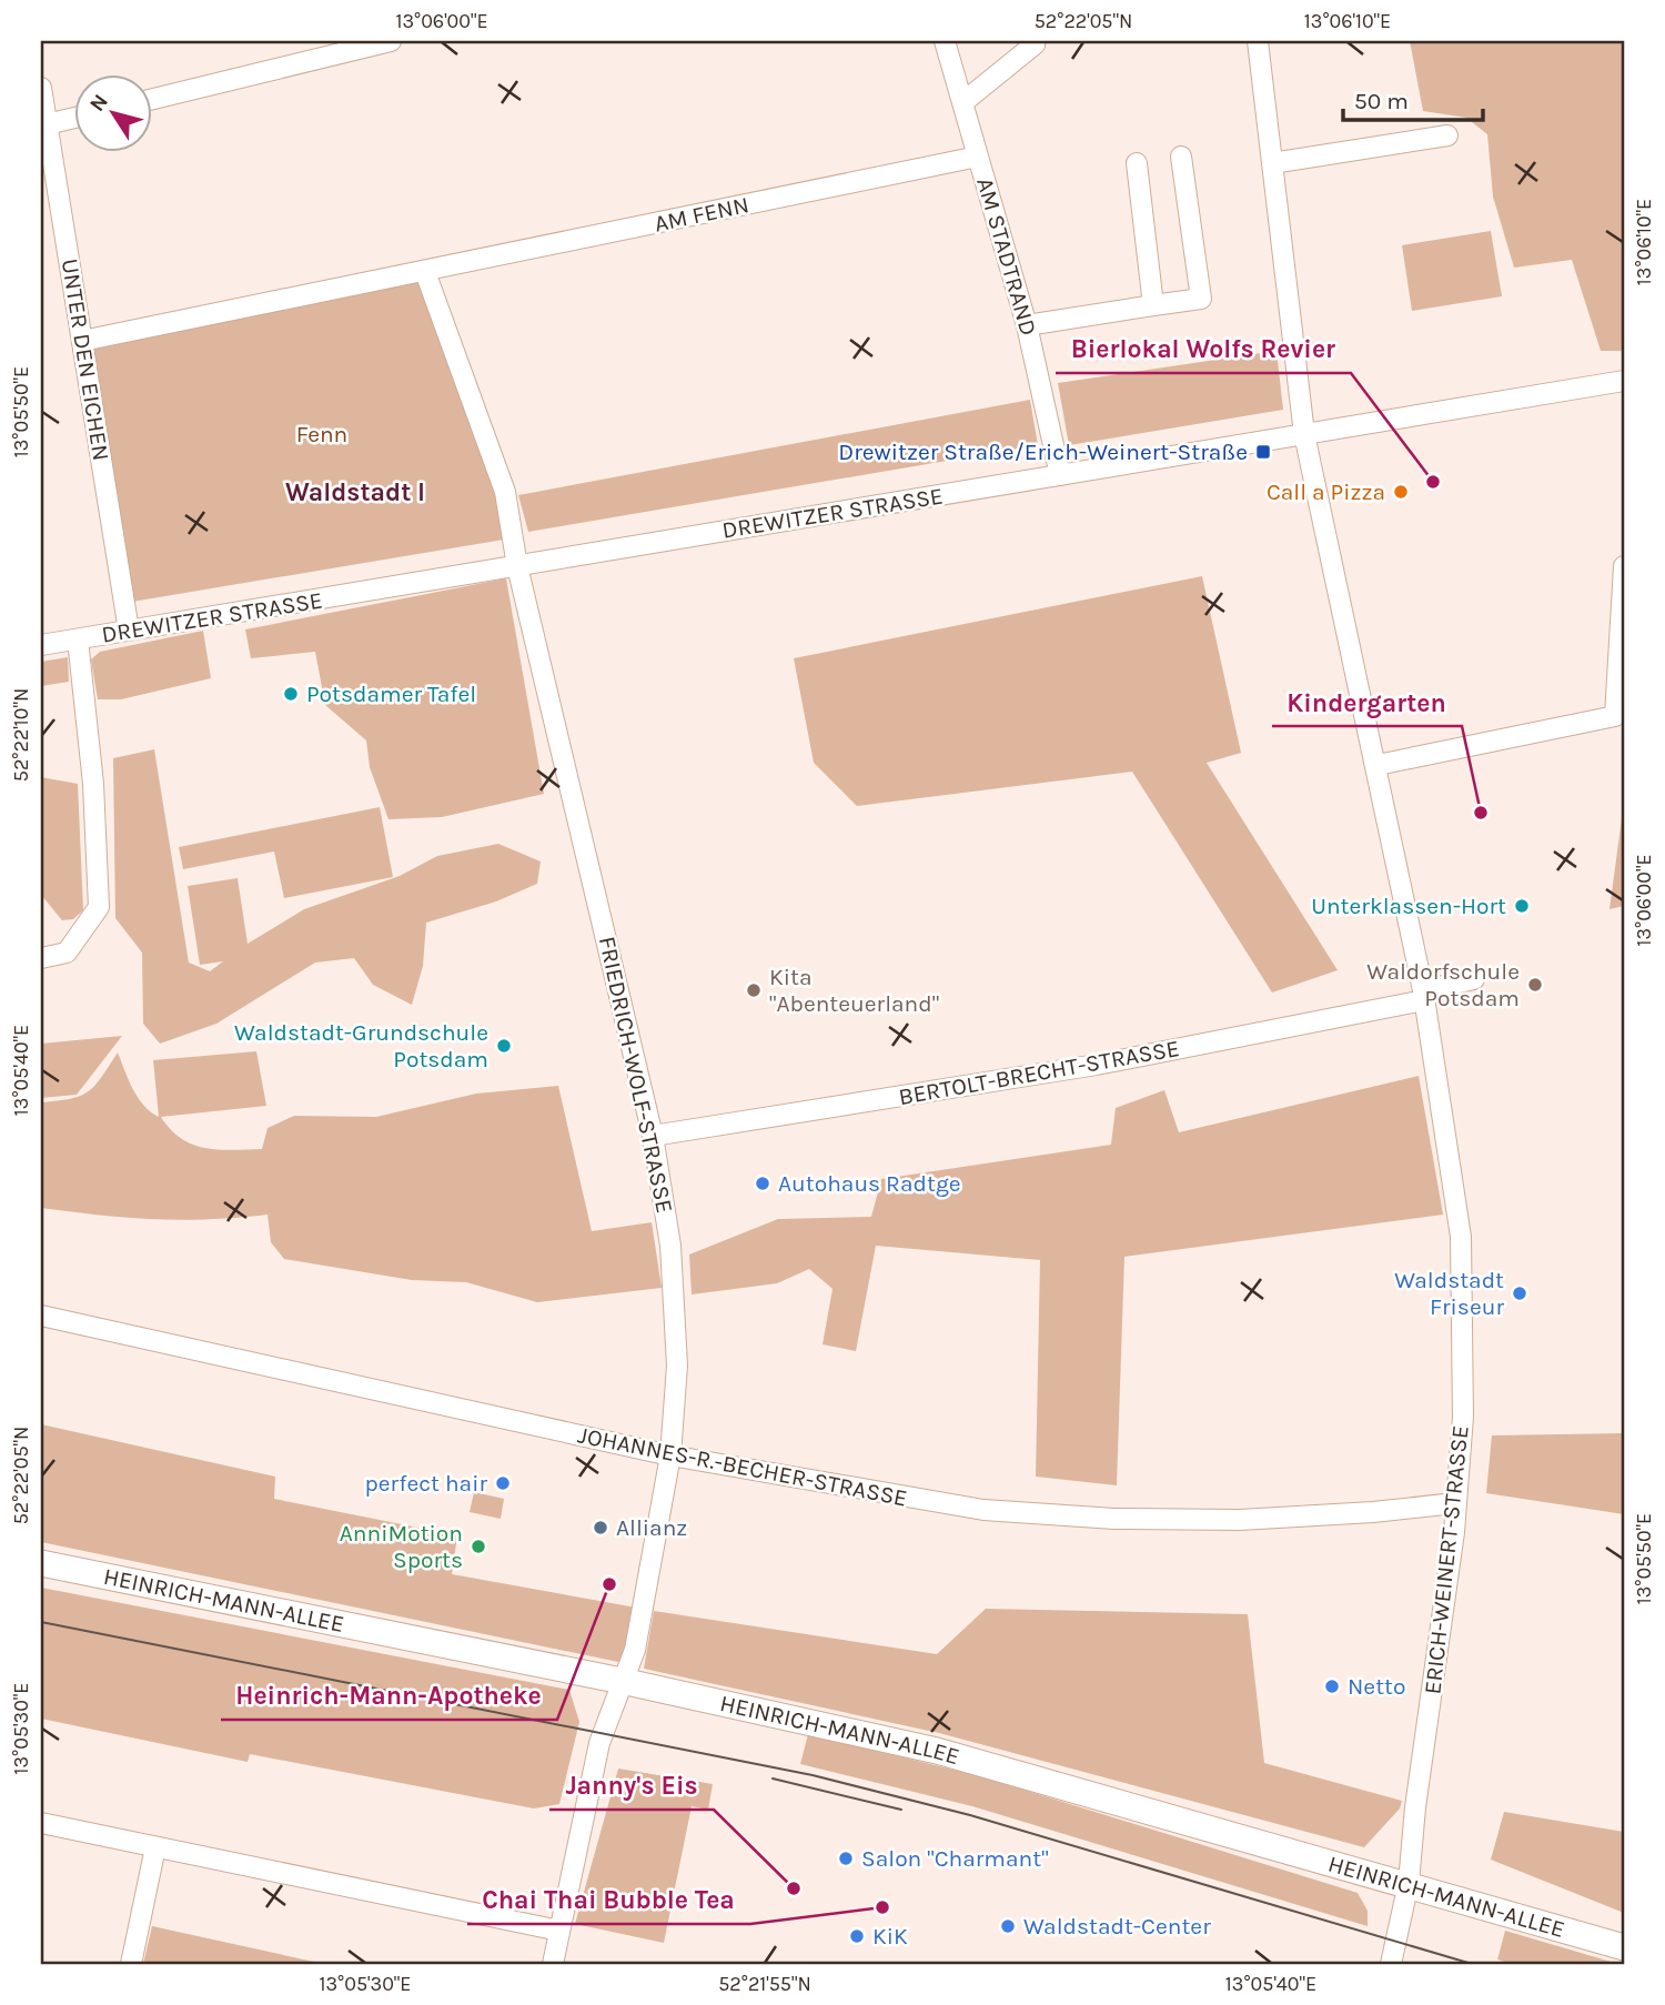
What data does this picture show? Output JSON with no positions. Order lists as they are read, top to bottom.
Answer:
{
  "streets": {
    "main road": ["HEINRICH-MANN-ALLEE"],
    "street": [
      "AM FENN",
      "AM STADTRAND",
      "UNTER DEN EICHEN",
      "DREWITZER STRASSE",
      "BERTOLT-BRECHT-STRASSE",
      "FRIEDRICH-WOLF-STRASSE",
      "JOHANNES-R.-BECHER-STRASSE",
      "ERICH-WEINERT-STRASSE"
    ]
  },
  "crossings": [
    ["AM FENN", "AM STADTRAND"],
    ["AM FENN", "UNTER DEN EICHEN"],
    ["AM STADTRAND", "DREWITZER STRASSE"],
    ["UNTER DEN EICHEN", "DREWITZER STRASSE"],
    ["DREWITZER STRASSE", "FRIEDRICH-WOLF-STRASSE"],
    ["DREWITZER STRASSE", "ERICH-WEINERT-STRASSE"],
    ["BERTOLT-BRECHT-STRASSE", "FRIEDRICH-WOLF-STRASSE"],
    ["BERTOLT-BRECHT-STRASSE", "ERICH-WEINERT-STRASSE"],
    ["FRIEDRICH-WOLF-STRASSE", "JOHANNES-R.-BECHER-STRASSE"],
    ["FRIEDRICH-WOLF-STRASSE", "HEINRICH-MANN-ALLEE"],
    ["JOHANNES-R.-BECHER-STRASSE", "ERICH-WEINERT-STRASSE"],
    ["ERICH-WEINERT-STRASSE", "HEINRICH-MANN-ALLEE"]
  ],
  "districts": ["Waldstadt I"],
  "parks": ["Fenn"],
  "places": {
    "transit": ["Drewitzer Straße/Erich-Weinert-Straße"],
    "other": [
      "Bierlokal Wolfs Revier",
      "Call a Pizza",
      "Potsdamer Tafel",
      "Kindergarten",
      "Unterklassen-Hort",
      "Waldorfschule Potsdam",
      "Kita \"Abenteuerland\"",
      "Waldstadt-Grundschule Potsdam",
      "Autohaus Radtge",
      "Waldstadt Friseur",
      "perfect hair",
      "Allianz",
      "AnniMotion Sports",
      "Heinrich-Mann-Apotheke",
      "Netto",
      "Salon \"Charmant\"",
      "Janny's Eis",
      "Chai Thai Bubble Tea",
      "Waldstadt-Center",
      "KiK"
    ]
  },
  "scale_bar": "50 m",
  "north": "top left",
  "coordinates": [
    "13°06'00\"E",
    "52°22'05\"N",
    "13°06'10\"E",
    "13°05'50\"E",
    "52°22'10\"N",
    "13°05'40\"E",
    "13°05'30\"E",
    "52°21'55\"N"
  ]
}
